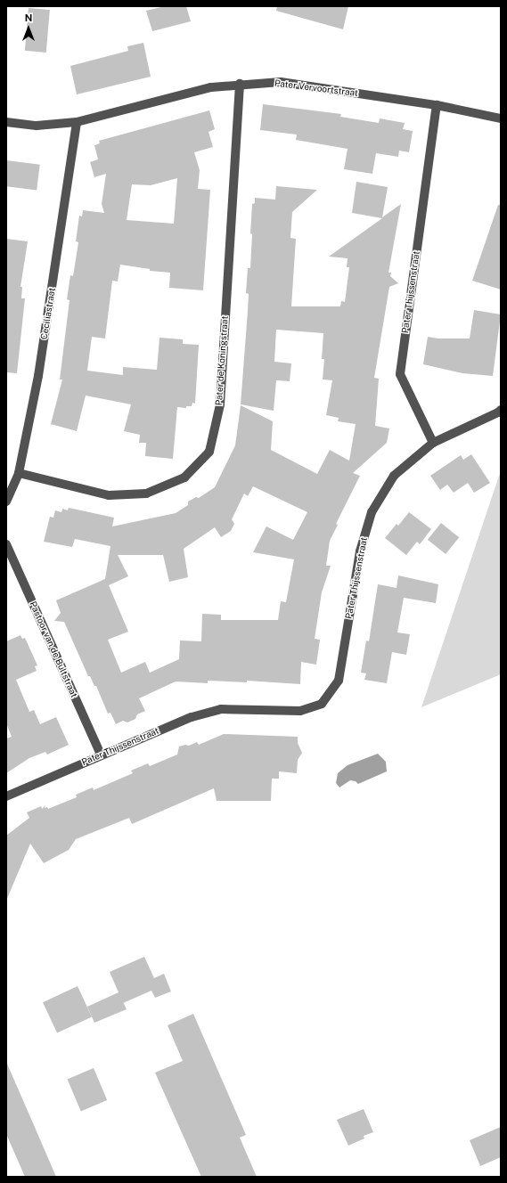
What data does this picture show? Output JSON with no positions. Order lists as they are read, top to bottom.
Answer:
{
  "streets": {
    "street": [
      "Pater Vervoortstraat",
      "Pater Thijssenstraat",
      "Ceciliastraat",
      "Pater de Koningstraat",
      "Pastoor van de Bultstraat"
    ]
  },
  "crossings": [
    ["Pater Vervoortstraat", "Pater Thijssenstraat"],
    ["Pater Vervoortstraat", "Ceciliastraat"],
    ["Pater Vervoortstraat", "Pater de Koningstraat"],
    ["Pater Thijssenstraat", "Pastoor van de Bultstraat"],
    ["Ceciliastraat", "Pater de Koningstraat"]
  ],
  "north": "top"
}
